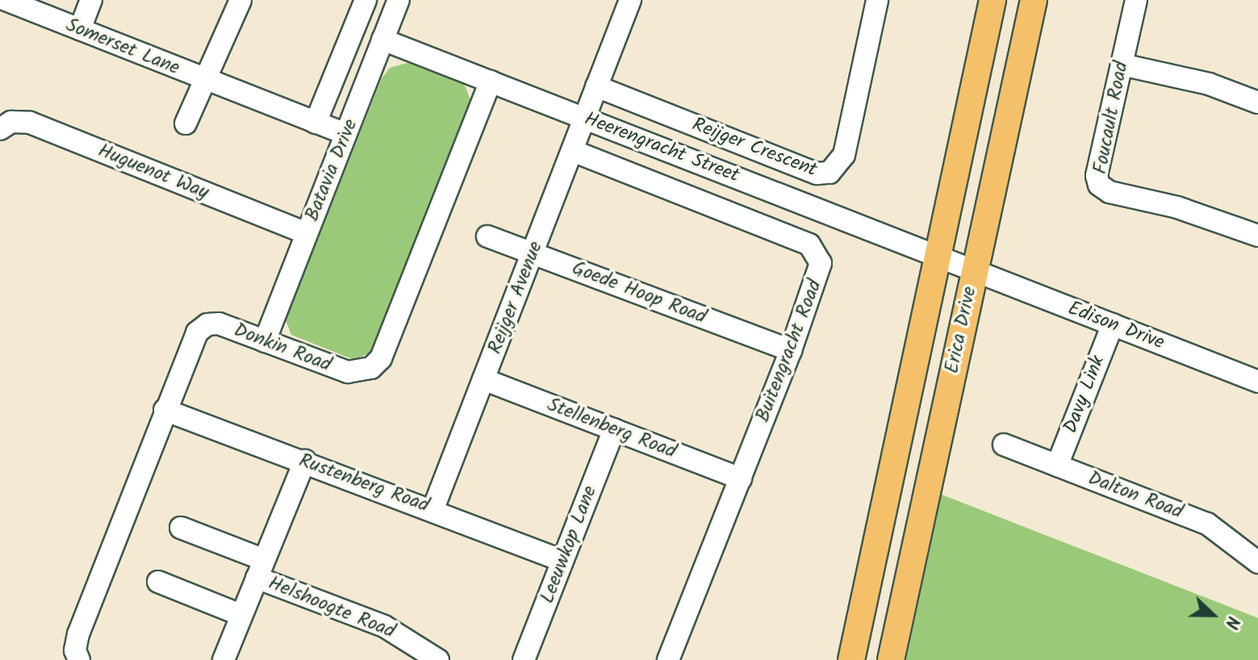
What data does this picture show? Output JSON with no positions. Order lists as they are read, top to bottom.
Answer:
{
  "streets": {
    "main road": ["Erica Drive"],
    "street": [
      "Somerset Lane",
      "Foucault Road",
      "Heerengracht Street",
      "Reijger Crescent",
      "Batavia Drive",
      "Huguenot Way",
      "Goede Hoop Road",
      "Reijger Avenue",
      "Edison Drive",
      "Donkin Road",
      "Buitengracht Road",
      "Davy Link",
      "Stellenberg Road",
      "Rustenberg Road",
      "Dalton Road",
      "Leeuwkop Lane",
      "Helshoogte Road"
    ]
  },
  "crossings": [
    ["Somerset Lane", "Batavia Drive"],
    ["Heerengracht Street", "Batavia Drive"],
    ["Heerengracht Street", "Reijger Avenue"],
    ["Heerengracht Street", "Edison Drive"],
    ["Heerengracht Street", "Erica Drive"],
    ["Heerengracht Street", "Donkin Road"],
    ["Reijger Crescent", "Reijger Avenue"],
    ["Batavia Drive", "Huguenot Way"],
    ["Batavia Drive", "Donkin Road"],
    ["Goede Hoop Road", "Reijger Avenue"],
    ["Goede Hoop Road", "Buitengracht Road"],
    ["Reijger Avenue", "Buitengracht Road"],
    ["Reijger Avenue", "Stellenberg Road"],
    ["Reijger Avenue", "Rustenberg Road"],
    ["Edison Drive", "Erica Drive"],
    ["Edison Drive", "Davy Link"],
    ["Donkin Road", "Rustenberg Road"],
    ["Buitengracht Road", "Stellenberg Road"],
    ["Davy Link", "Dalton Road"],
    ["Stellenberg Road", "Leeuwkop Lane"],
    ["Rustenberg Road", "Leeuwkop Lane"]
  ],
  "north": "right"
}
